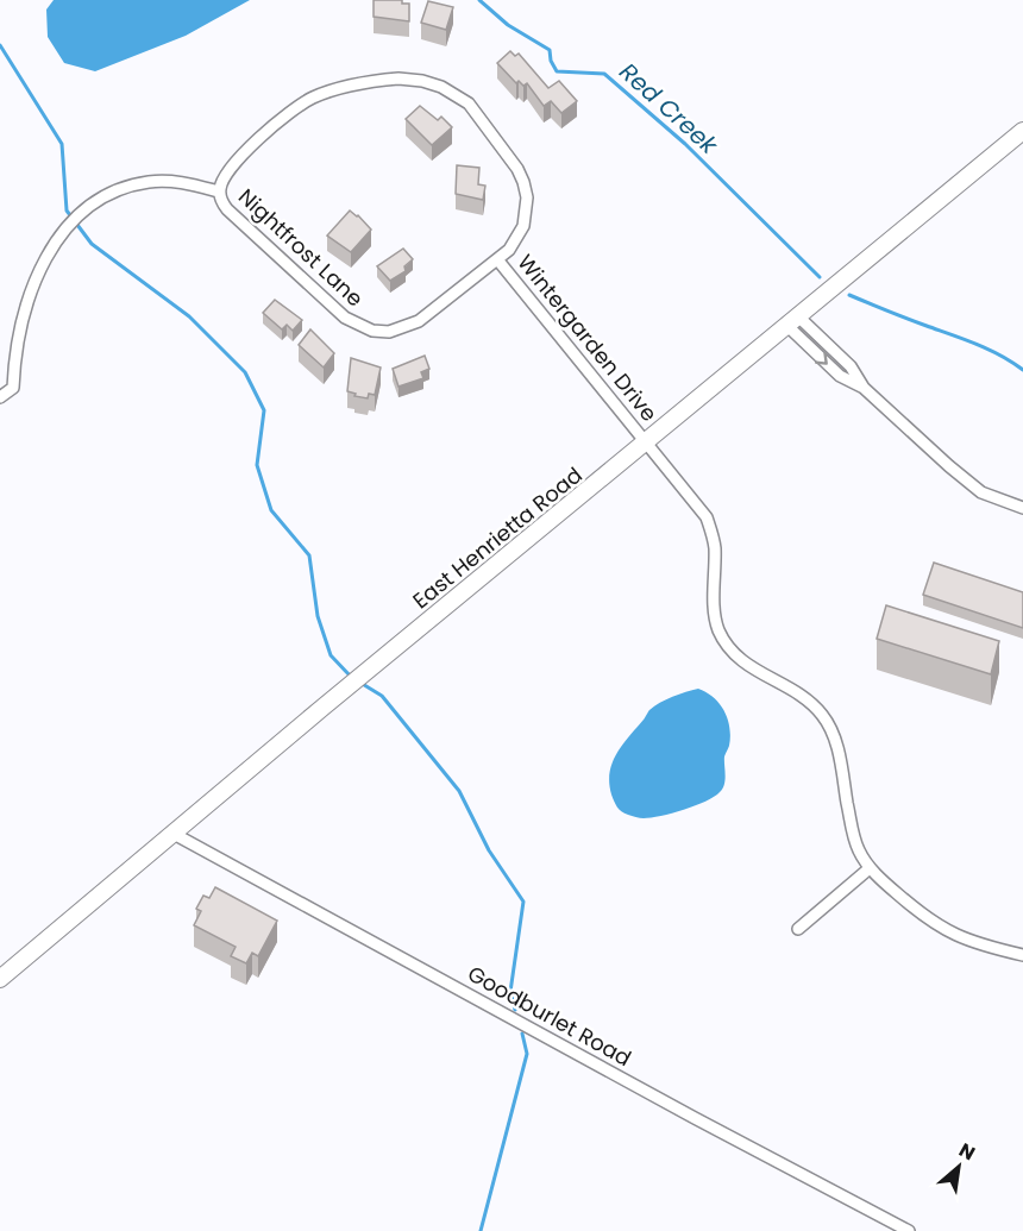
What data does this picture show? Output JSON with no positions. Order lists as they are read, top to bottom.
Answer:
{
  "streets": {
    "main road": ["East Henrietta Road"],
    "street": ["Nightfrost Lane", "Wintergarden Drive", "Goodburlet Road"]
  },
  "crossings": [
    ["Nightfrost Lane", "Wintergarden Drive"],
    ["Wintergarden Drive", "East Henrietta Road"],
    ["East Henrietta Road", "Goodburlet Road"]
  ],
  "water": ["Red Creek"],
  "north": "top right"
}
